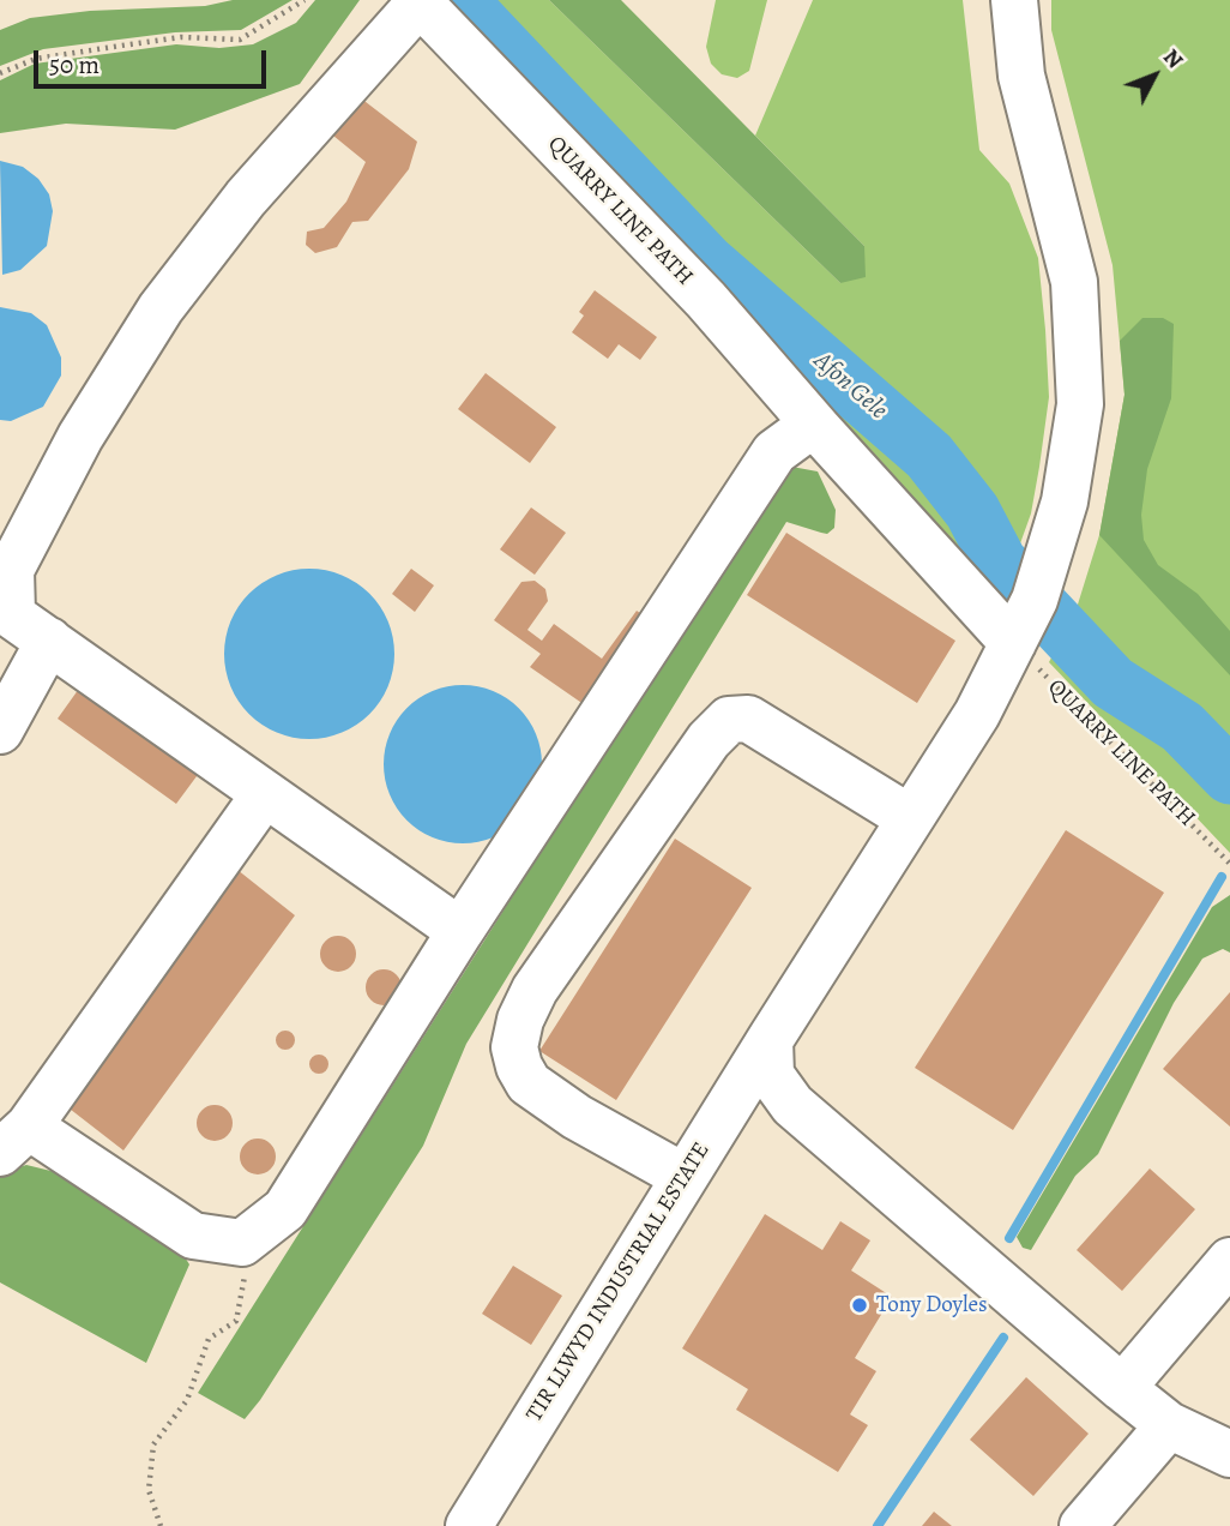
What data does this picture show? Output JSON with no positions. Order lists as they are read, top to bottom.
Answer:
{
  "streets": {
    "street": ["QUARRY LINE PATH", "TIR LLWYD INDUSTRIAL ESTATE"]
  },
  "crossings": [
    ["QUARRY LINE PATH", "TIR LLWYD INDUSTRIAL ESTATE"]
  ],
  "water": ["Afon Gele"],
  "places": ["Tony Doyles"],
  "scale_bar": "50 m",
  "north": "top right"
}
